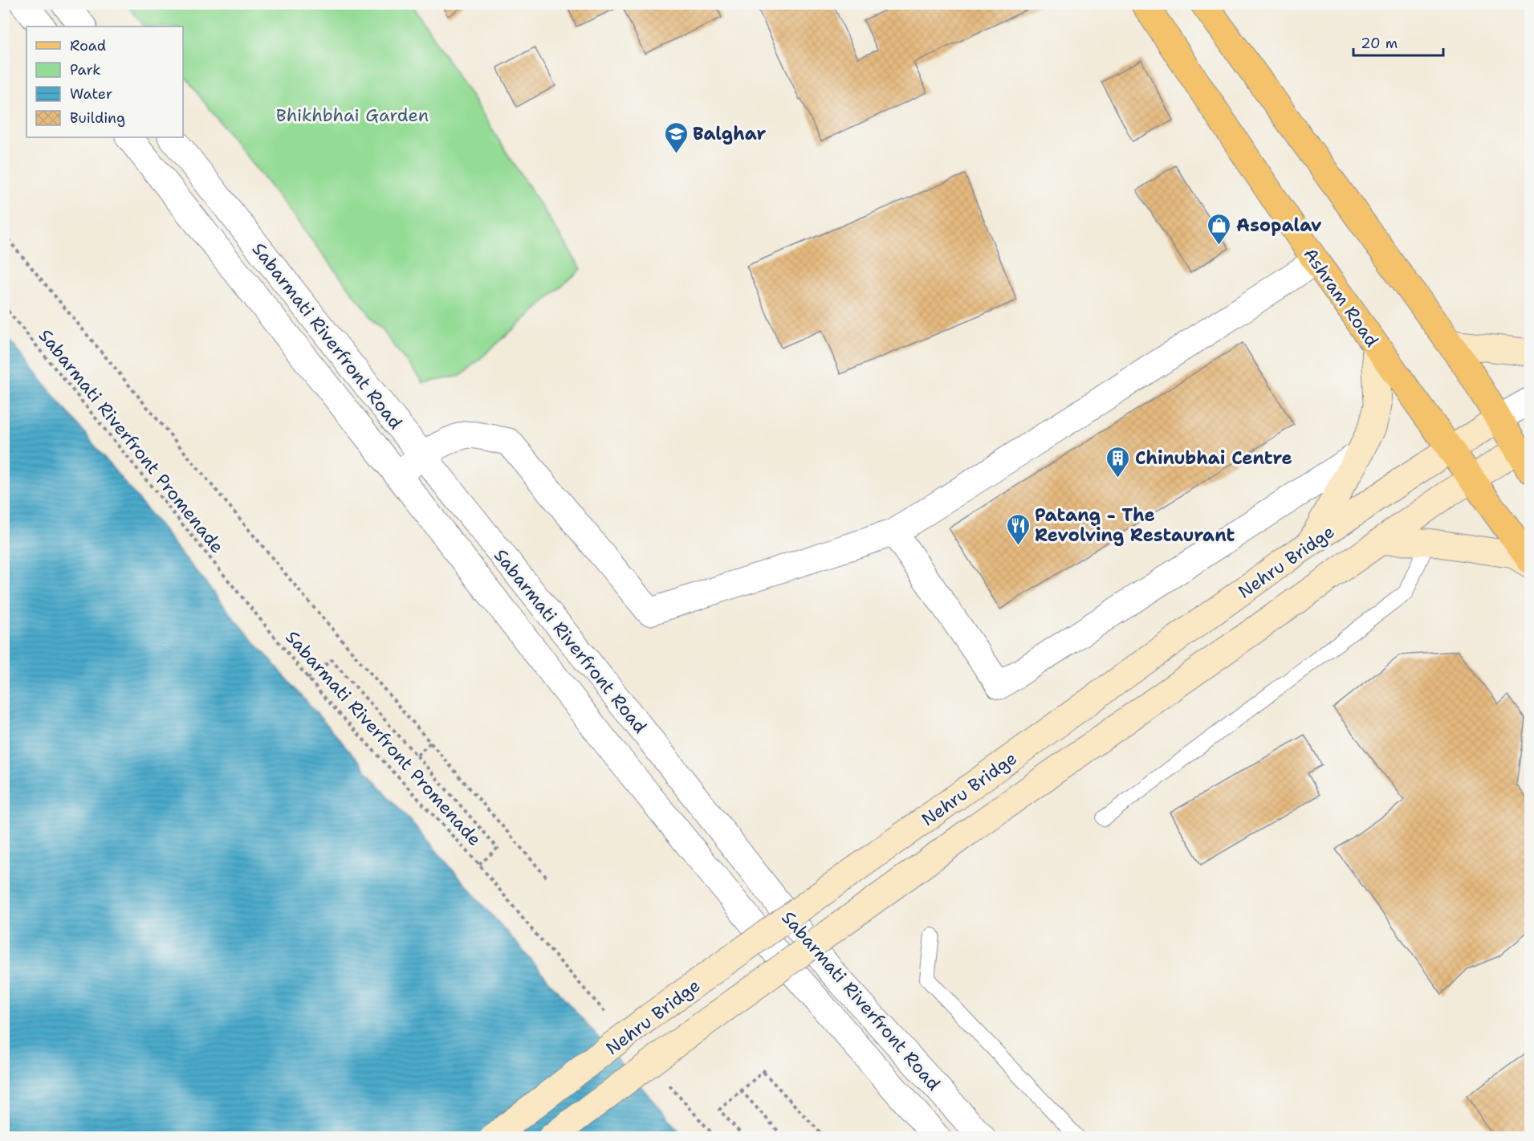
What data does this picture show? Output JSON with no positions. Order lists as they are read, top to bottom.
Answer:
{
  "streets": {
    "main road": ["Ashram Road", "Nehru Bridge"],
    "street": ["Sabarmati Riverfront Road"],
    "path": ["Sabarmati Riverfront Promenade"]
  },
  "crossings": [
    ["Ashram Road", "Nehru Bridge"]
  ],
  "parks": ["Bhikhbhai Garden"],
  "places": {
    "school or university": ["Balghar"],
    "shop": ["Asopalav"],
    "building": ["Chinubhai Centre"],
    "restaurant": ["Patang - The Revolving Restaurant"]
  },
  "legend": [
    "Road",
    "Park",
    "Water",
    "Building"
  ],
  "scale_bar": "20 m"
}
